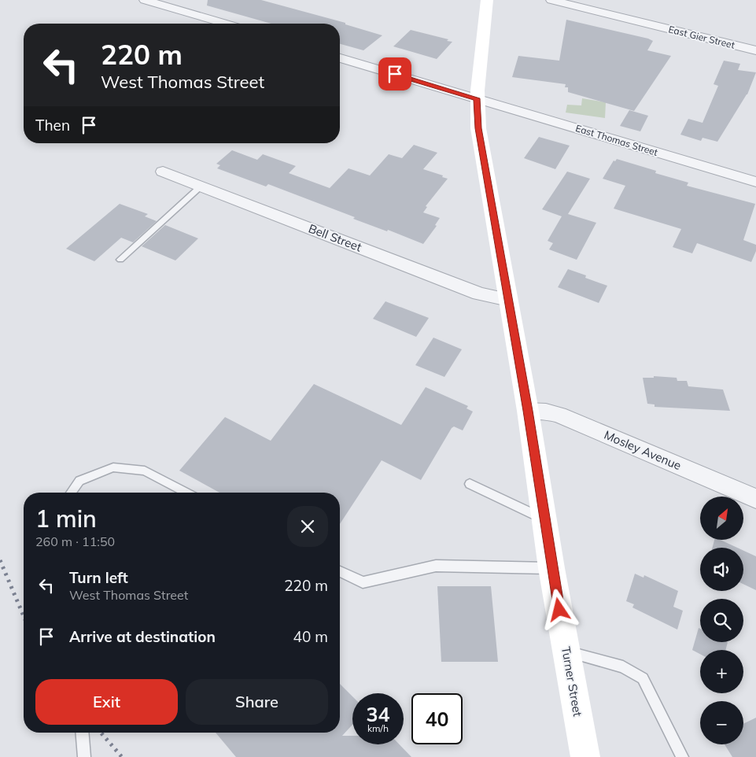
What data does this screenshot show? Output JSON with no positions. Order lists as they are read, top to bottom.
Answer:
{
  "streets": {
    "street": [
      "East Gier Street",
      "East Thomas Street",
      "Bell Street",
      "Mosley Avenue",
      "Turner Street"
    ]
  },
  "crossings": [
    ["East Thomas Street", "Turner Street"],
    ["Bell Street", "Turner Street"],
    ["Mosley Avenue", "Turner Street"]
  ],
  "north": "top right",
  "page": {
    "turn": ["220 m", "West Thomas Street"],
    "then": "Then",
    "heading": ["1 min", "260 m · 11:50"],
    "map_buttons": ["+", "−"],
    "list": [
      {
        "name": "Turn left",
        "note": "West Thomas Street",
        "value": "220 m"
      },
      {
        "name": "Arrive at destination",
        "value": "40 m"
      }
    ],
    "buttons": ["Exit", "Share"],
    "speed": "34 km/h",
    "limit": "40"
  }
}
